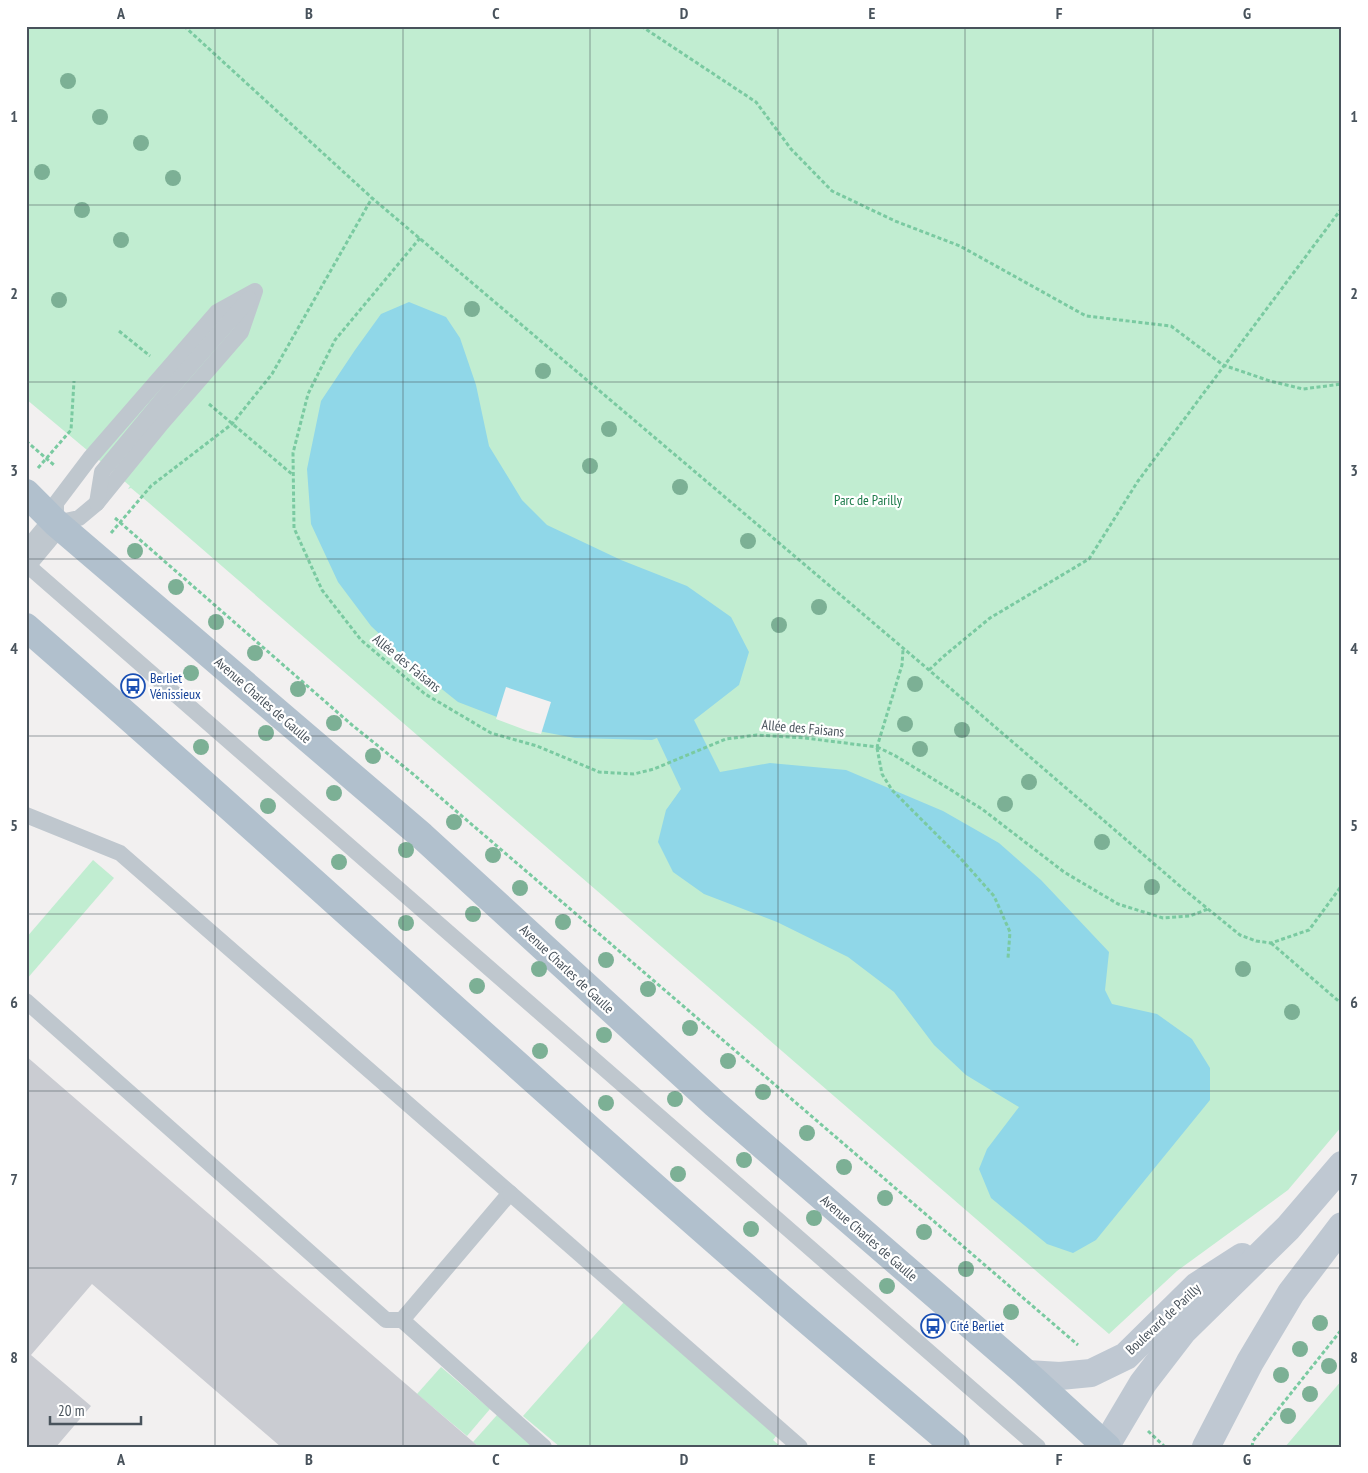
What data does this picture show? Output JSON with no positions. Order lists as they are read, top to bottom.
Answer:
{
  "streets": {
    "main road": ["Avenue Charles de Gaulle", "Boulevard de Parilly"],
    "path": ["Allée des Faisans"]
  },
  "crossings": [
    ["Avenue Charles de Gaulle", "Boulevard de Parilly"]
  ],
  "parks": ["Parc de Parilly"],
  "places": {
    "bus stop": ["Berliet Vénissieux", "Cité Berliet"]
  },
  "scale_bar": "20 m",
  "grid": {
    "columns": [
      "A",
      "B",
      "C",
      "D",
      "E",
      "F",
      "G"
    ],
    "rows": [
      "1",
      "2",
      "3",
      "4",
      "5",
      "6",
      "7",
      "8"
    ]
  }
}
